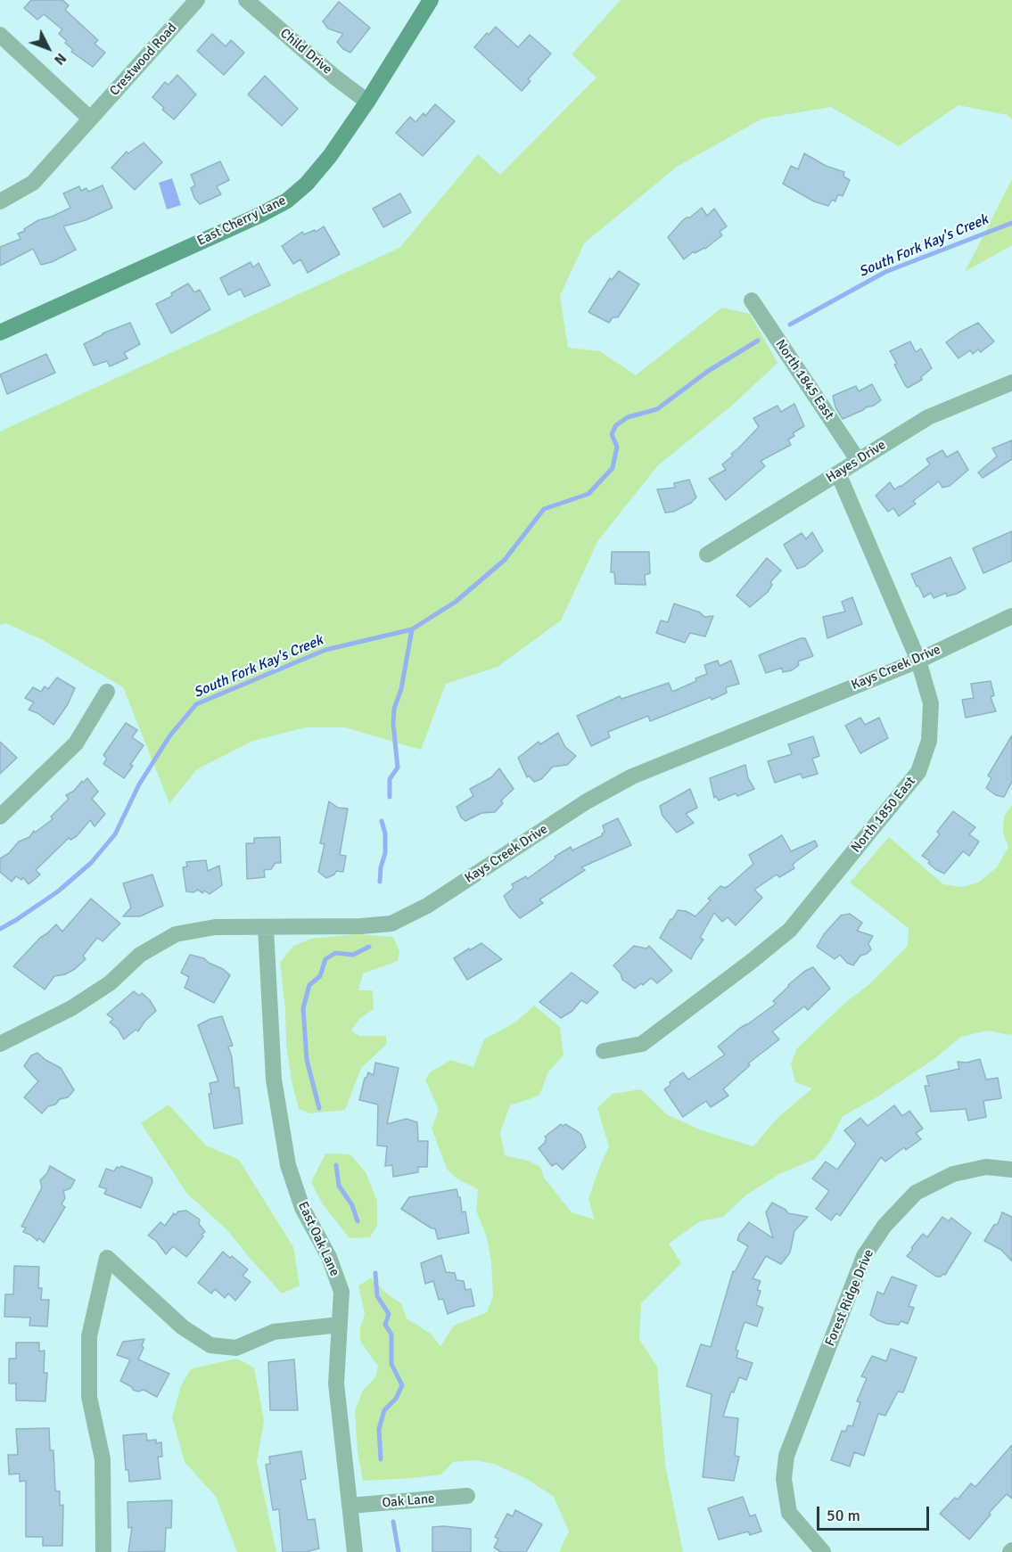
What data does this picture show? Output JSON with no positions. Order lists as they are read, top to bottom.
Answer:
{
  "streets": {
    "street": [
      "Child Drive",
      "Crestwood Road",
      "East Cherry Lane",
      "North 1845 East",
      "Hayes Drive",
      "Kays Creek Drive",
      "North 1850 East",
      "East Oak Lane",
      "Forest Ridge Drive",
      "Oak Lane"
    ]
  },
  "crossings": [
    ["Child Drive", "East Cherry Lane"],
    ["North 1845 East", "Hayes Drive"],
    ["Hayes Drive", "North 1850 East"],
    ["Kays Creek Drive", "North 1850 East"],
    ["Kays Creek Drive", "East Oak Lane"],
    ["East Oak Lane", "Oak Lane"]
  ],
  "water": ["South Fork Kay's Creek"],
  "scale_bar": "50 m",
  "north": "bottom right"
}
